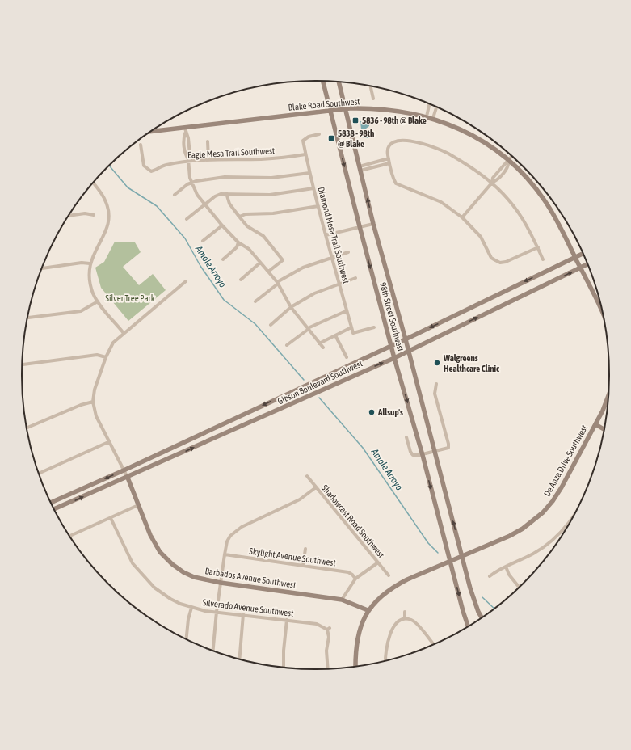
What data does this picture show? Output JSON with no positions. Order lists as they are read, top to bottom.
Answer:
{
  "streets": {
    "street": [
      "Blake Road Southwest",
      "Eagle Mesa Trail Southwest",
      "Diamond Mesa Trail Southwest",
      "98th Street Southwest",
      "Gibson Boulevard Southwest",
      "De Anza Drive Southwest",
      "Shadowcast Road Southwest",
      "Skylight Avenue Southwest",
      "Barbados Avenue Southwest",
      "Silverado Avenue Southwest"
    ]
  },
  "crossings": [
    ["Blake Road Southwest", "98th Street Southwest"],
    ["Blake Road Southwest", "Gibson Boulevard Southwest"],
    ["Eagle Mesa Trail Southwest", "Diamond Mesa Trail Southwest"],
    ["98th Street Southwest", "Gibson Boulevard Southwest"],
    ["98th Street Southwest", "De Anza Drive Southwest"],
    ["Gibson Boulevard Southwest", "Barbados Avenue Southwest"],
    ["De Anza Drive Southwest", "Barbados Avenue Southwest"]
  ],
  "water": ["Amole Arroyo"],
  "parks": ["Silver Tree Park"],
  "places": {
    "transit": ["5836 - 98th @ Blake", "5838 - 98th @ Blake"],
    "other": ["Walgreens Healthcare Clinic", "Allsup's"]
  }
}
